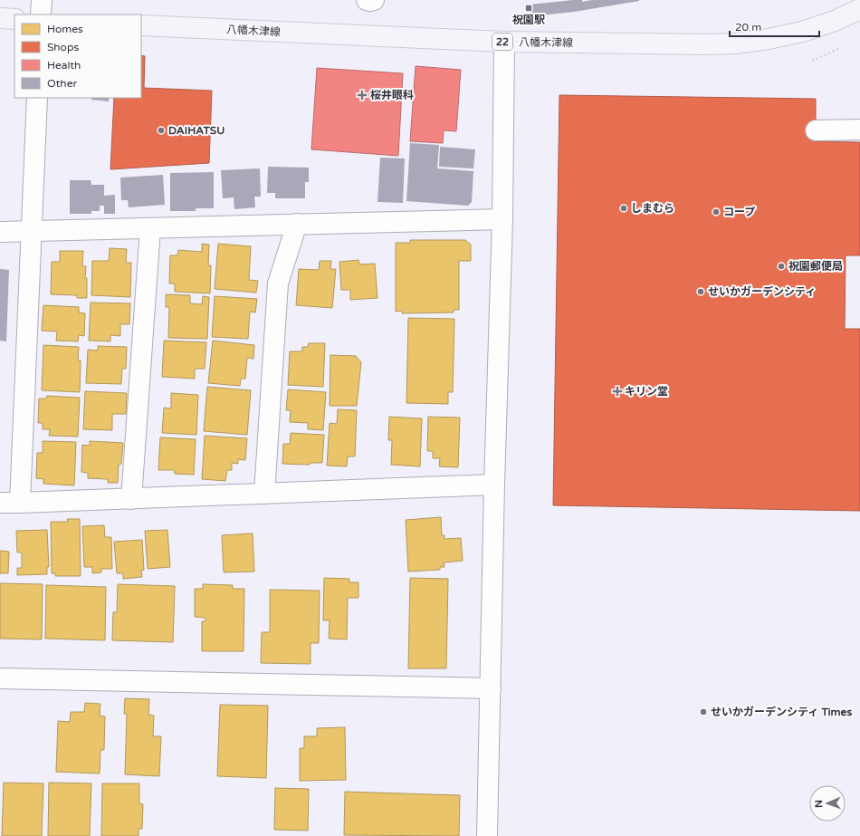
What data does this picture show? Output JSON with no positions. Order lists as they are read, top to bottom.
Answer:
{
  "streets": {
    "main road": ["八幡木津線", "22"]
  },
  "places": {
    "transit": ["祝園駅"],
    "health": ["桜井眼科", "キリン堂"],
    "other": [
      "DAIHATSU",
      "しまむら",
      "コープ",
      "祝園郵便局",
      "せいかガーデンシティ",
      "せいかガーデンシティ Times"
    ]
  },
  "legend": [
    "Homes",
    "Shops",
    "Health",
    "Other"
  ],
  "scale_bar": "20 m",
  "north": "left"
}
